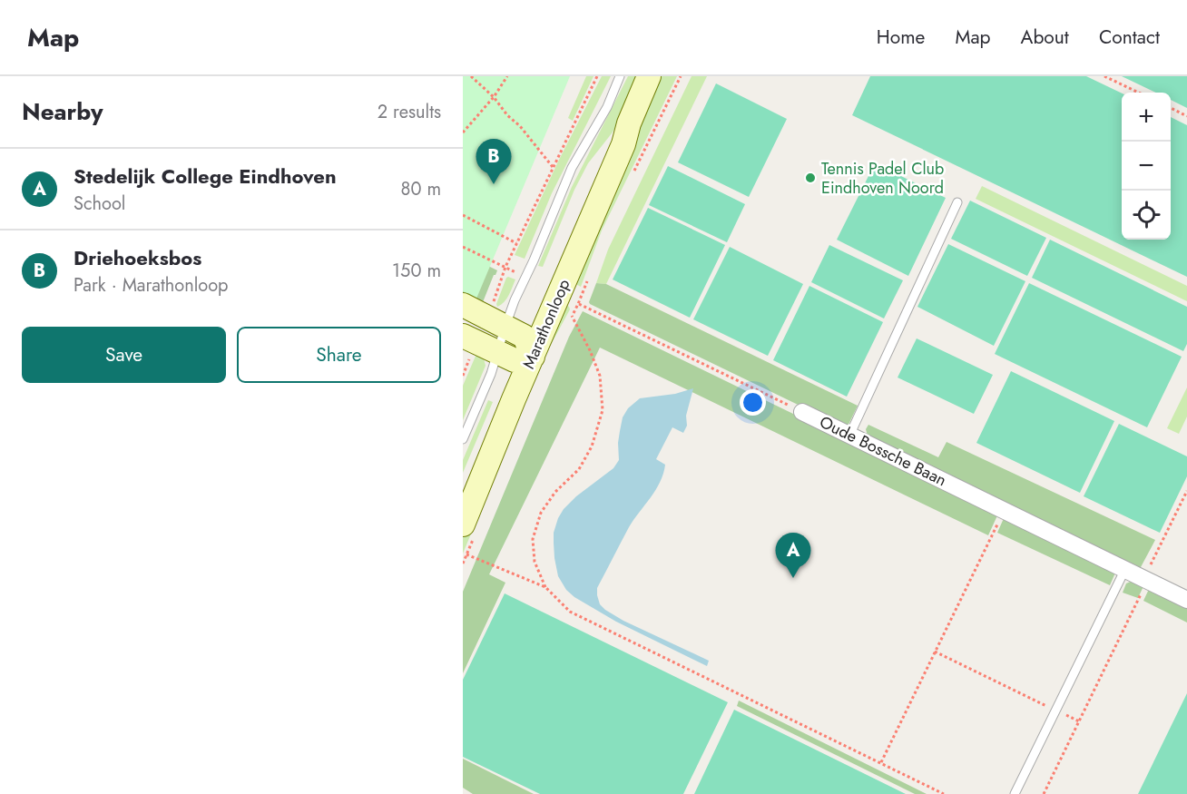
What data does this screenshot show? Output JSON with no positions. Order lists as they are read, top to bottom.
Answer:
{
  "streets": {
    "main road": ["Marathonloop"],
    "street": ["Oude Bossche Baan"]
  },
  "crossings": [
    ["Marathonloop", "Oude Bossche Baan"]
  ],
  "places": ["Tennis Padel Club Eindhoven Noord"],
  "page": {
    "header": "Map",
    "nav": [
      "Home",
      "Map",
      "About",
      "Contact"
    ],
    "heading": ["Nearby", "2 results"],
    "map_buttons": ["+", "−"],
    "pins": ["B", "A"],
    "list": [
      {
        "mark": "A",
        "name": "Stedelijk College Eindhoven",
        "note": "School",
        "value": "80 m"
      },
      {
        "mark": "B",
        "name": "Driehoeksbos",
        "note": "Park · Marathonloop",
        "value": "150 m"
      }
    ],
    "buttons": ["Save", "Share"]
  }
}
